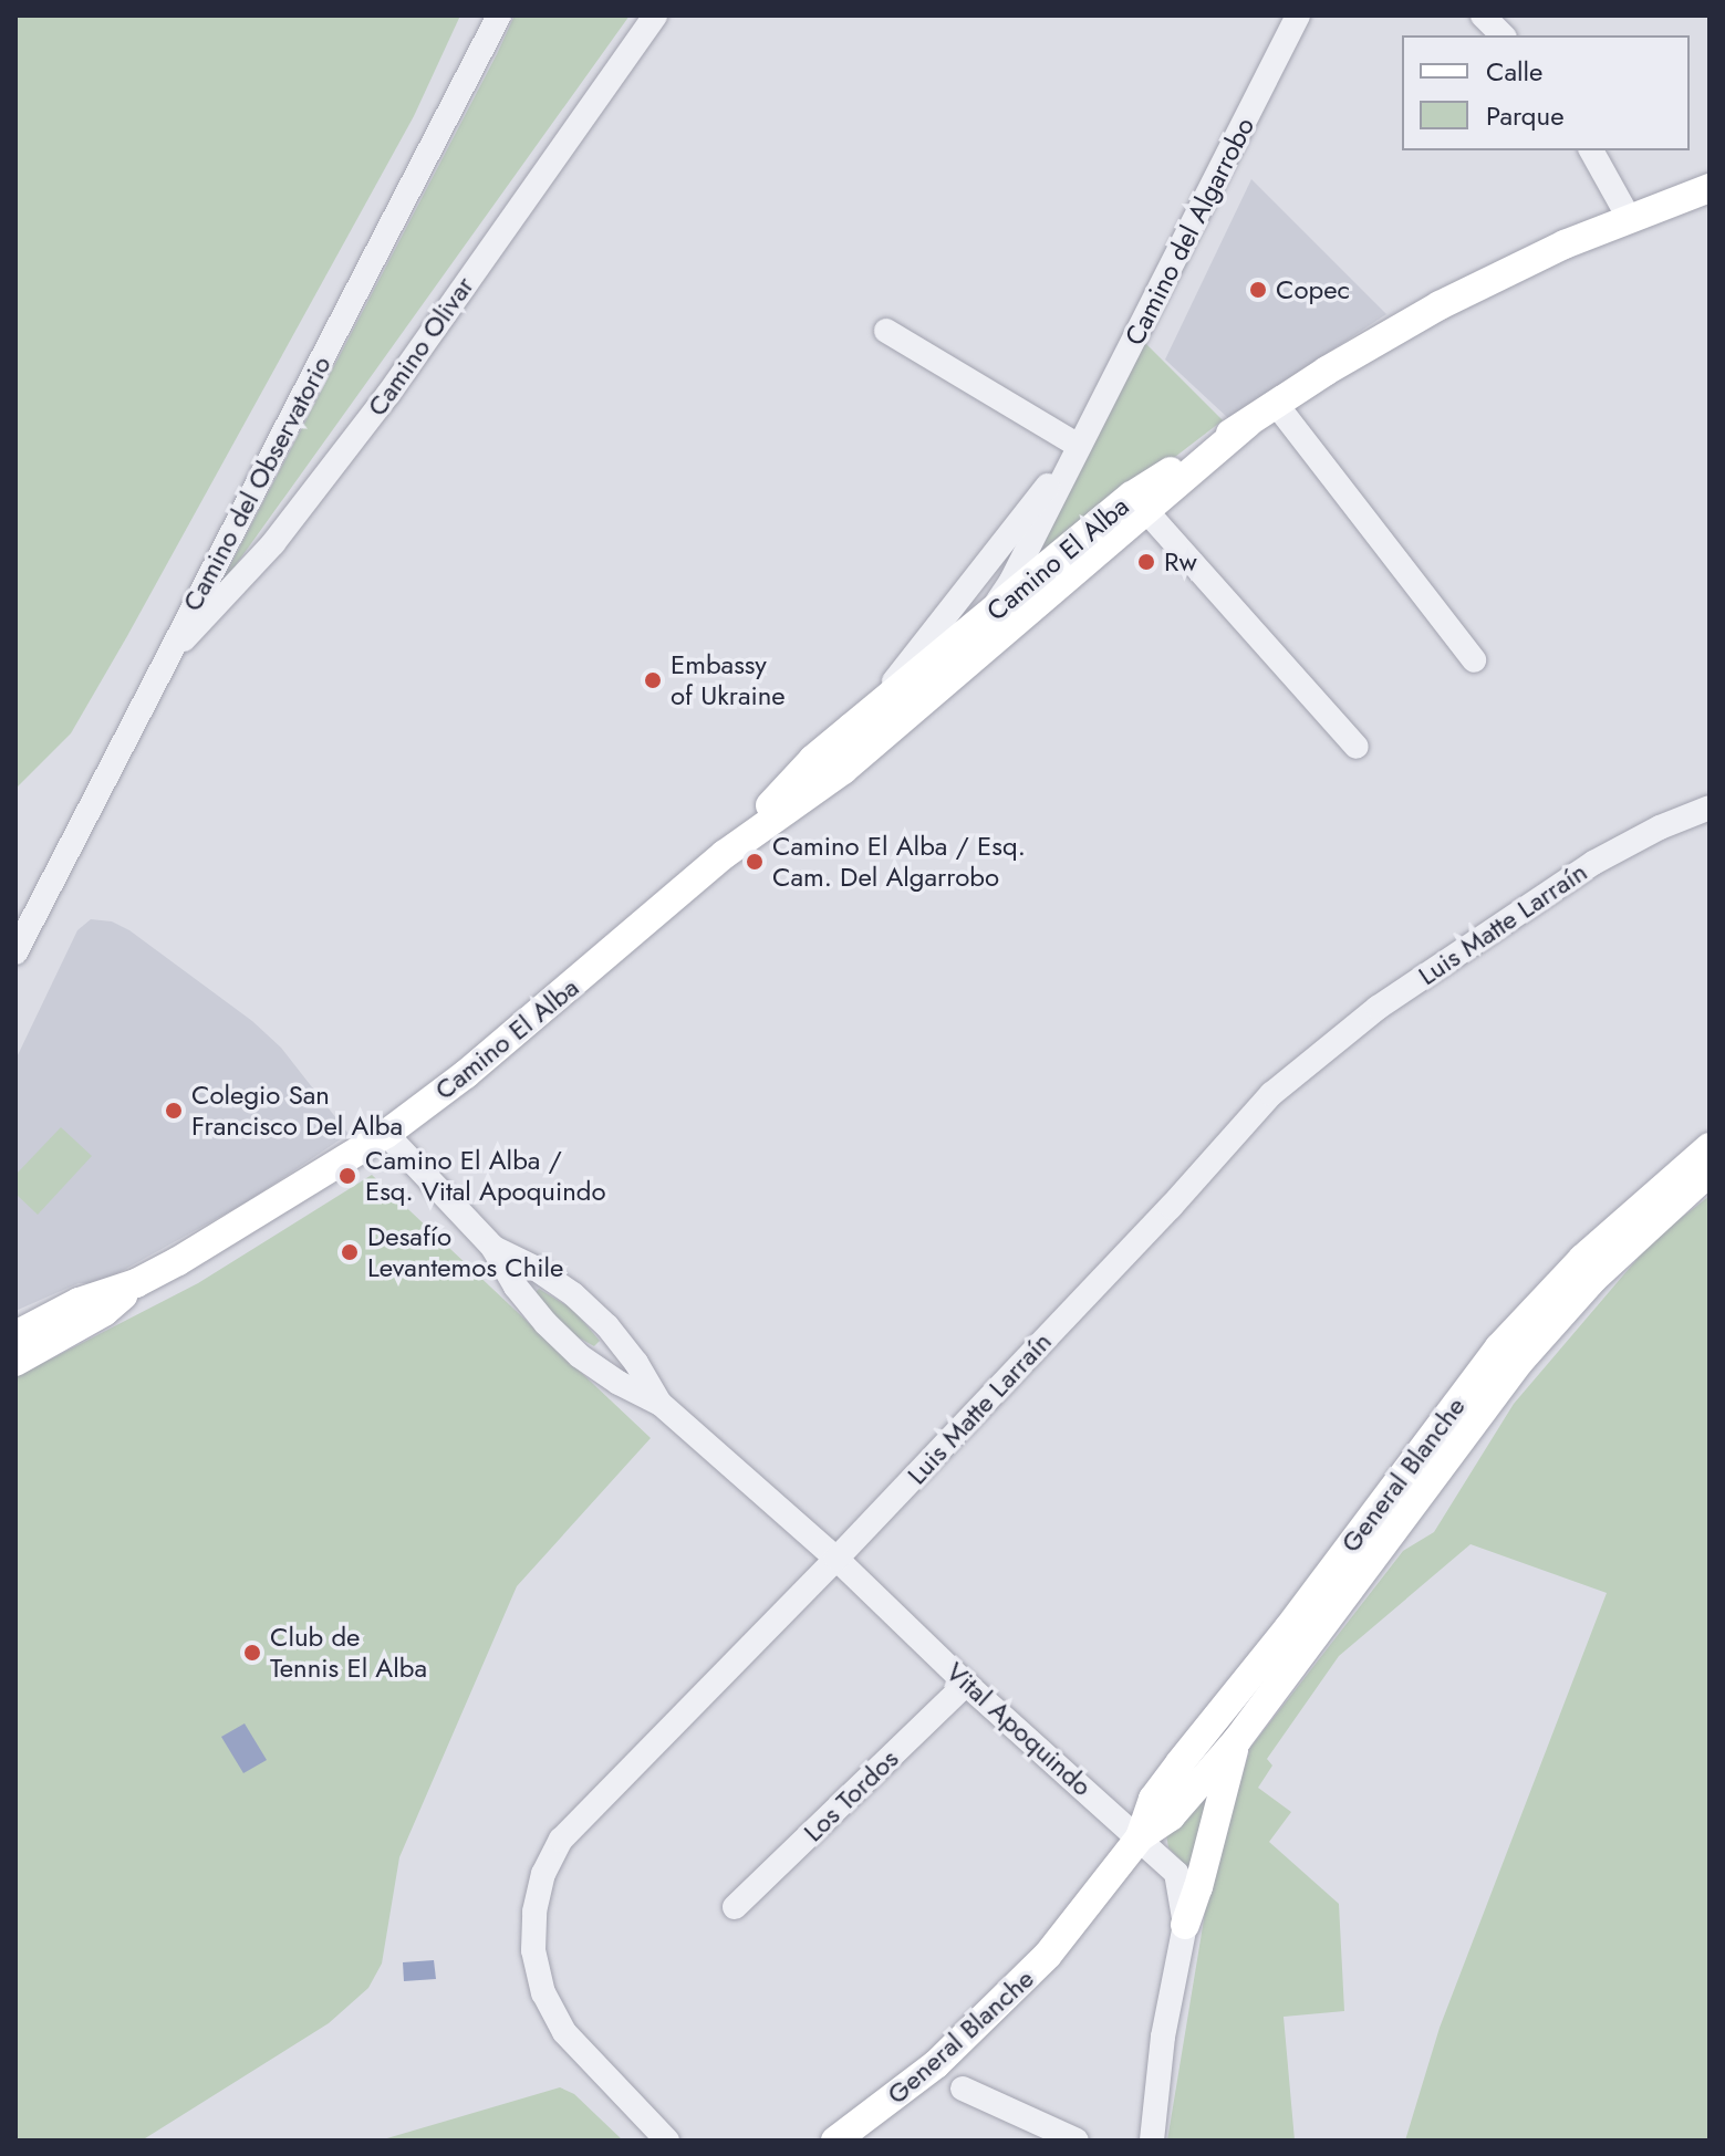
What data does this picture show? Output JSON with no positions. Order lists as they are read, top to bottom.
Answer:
{
  "streets": {
    "main road": ["Camino El Alba", "General Blanche"],
    "street": [
      "Camino del Algarrobo",
      "Camino Olivar",
      "Camino del Observatorio",
      "Luis Matte Larraín",
      "Vital Apoquindo",
      "Los Tordos"
    ]
  },
  "crossings": [
    ["Camino del Algarrobo", "Camino El Alba"],
    ["Camino Olivar", "Camino del Observatorio"],
    ["Camino El Alba", "Vital Apoquindo"],
    ["Luis Matte Larraín", "Vital Apoquindo"],
    ["General Blanche", "Vital Apoquindo"],
    ["Vital Apoquindo", "Los Tordos"]
  ],
  "places": [
    "Copec",
    "Rw",
    "Embassy of Ukraine",
    "Camino El Alba / Esq. Cam. Del Algarrobo",
    "Colegio San Francisco Del Alba",
    "Camino El Alba / Esq. Vital Apoquindo",
    "Desafío Levantemos Chile",
    "Club de Tennis El Alba"
  ],
  "legend": ["Calle", "Parque"]
}
